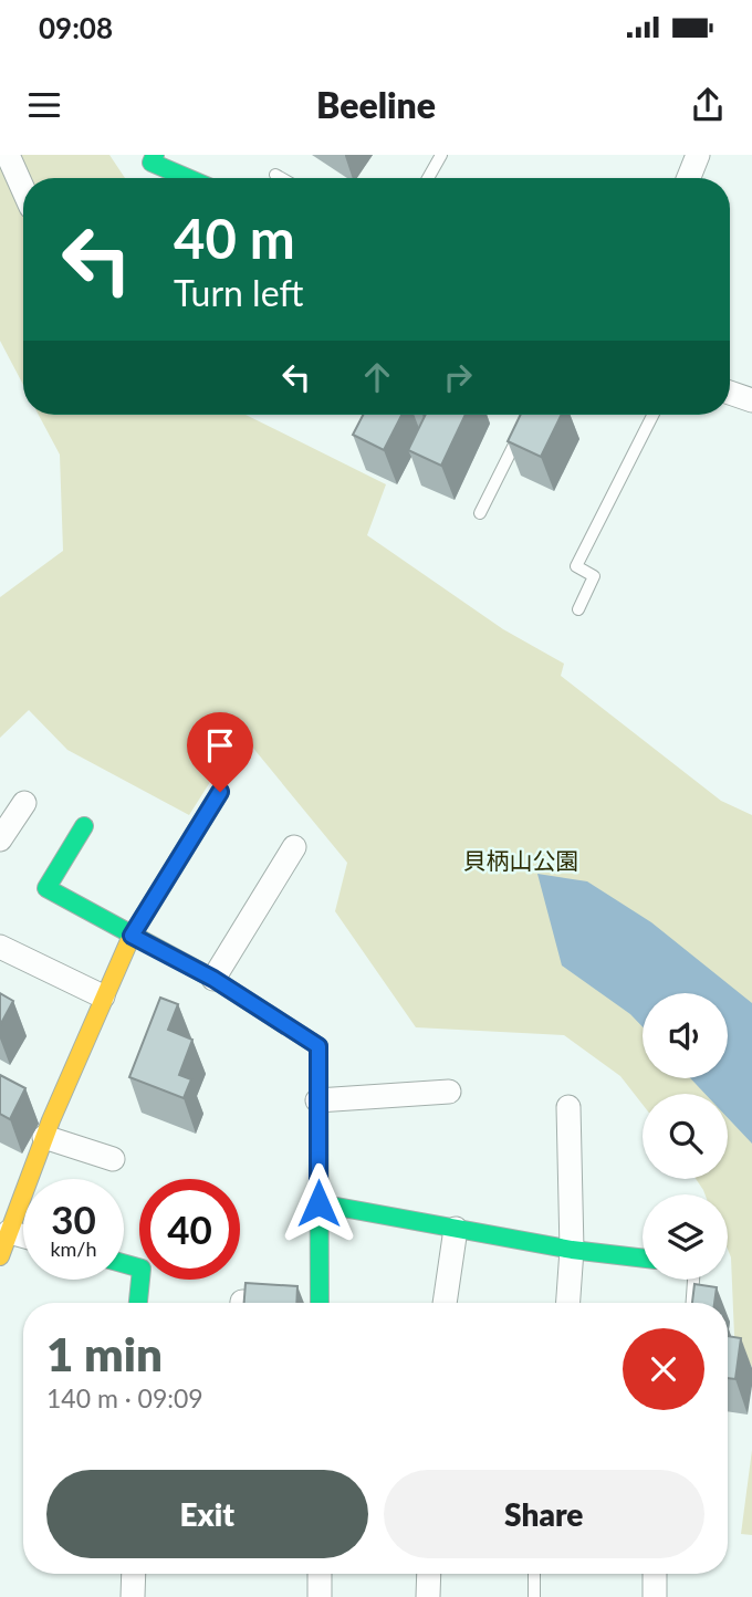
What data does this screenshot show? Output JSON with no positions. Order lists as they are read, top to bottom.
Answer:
{
  "parks": ["貝柄山公園"],
  "page": {
    "status": "09:08",
    "header": "Beeline",
    "turn": ["40 m", "Turn left"],
    "speed": "30 km/h",
    "limit": "40",
    "heading": ["1 min", "140 m · 09:09"],
    "buttons": ["Exit", "Share"]
  }
}
